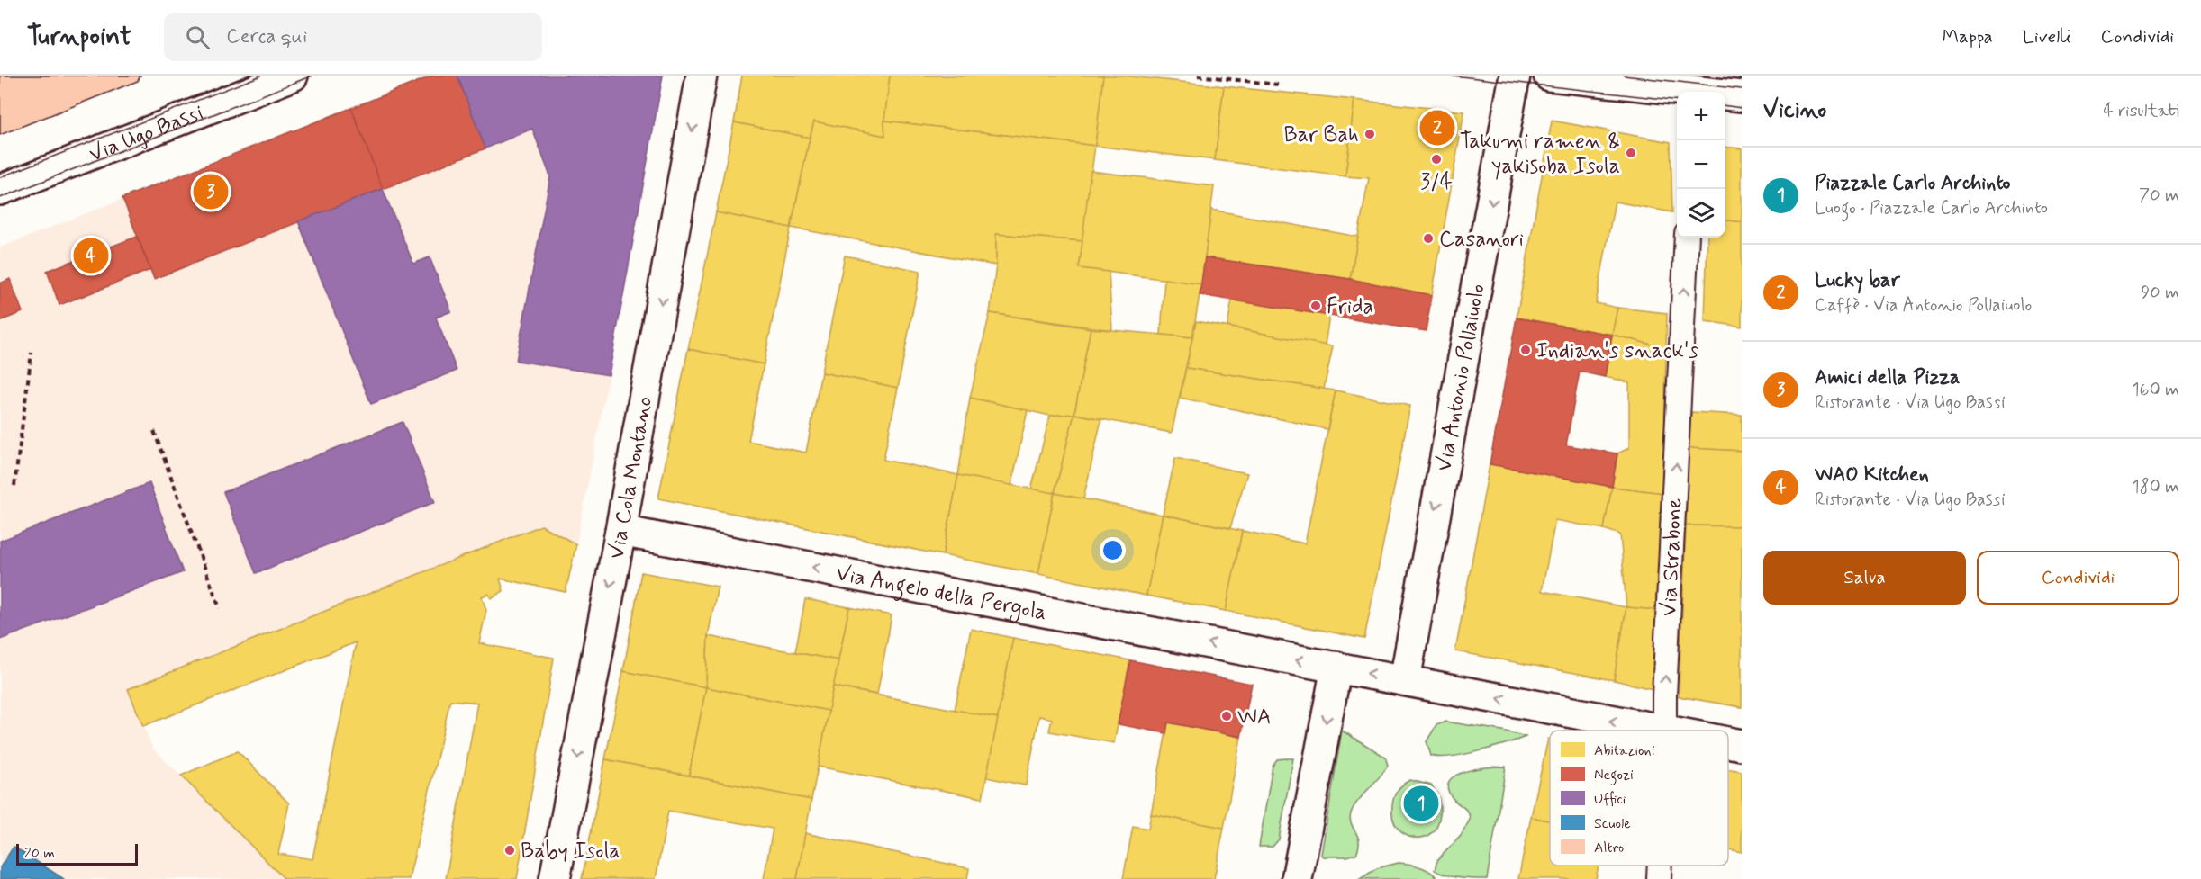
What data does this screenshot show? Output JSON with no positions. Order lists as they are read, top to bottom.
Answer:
{
  "streets": {
    "street": [
      "Via Ugo Bassi",
      "Via Antonio Pollaiuolo",
      "Via Cola Montano",
      "Via Angelo della Pergola"
    ],
    "lane": ["Via Strabone"]
  },
  "crossings": [
    ["Via Antonio Pollaiuolo", "Via Angelo della Pergola"],
    ["Via Cola Montano", "Via Angelo della Pergola"]
  ],
  "one_way": [
    "Via Antonio Pollaiuolo",
    "Via Cola Montano",
    "Via Strabone",
    "Via Angelo della Pergola"
  ],
  "places": [
    "Bar Bah",
    "Takumi ramen & yakisoba Isola",
    "3/4",
    "Casanori",
    "Frida",
    "Indian's snack's",
    "WA",
    "Baby Isola"
  ],
  "legend": [
    "Abitazioni",
    "Negozi",
    "Uffici",
    "Scuole",
    "Altro"
  ],
  "scale_bar": "20 m",
  "page": {
    "header": "Turnpoint",
    "search": "Cerca qui",
    "nav": ["Mappa", "Livelli", "Condividi"],
    "heading": ["Vicino", "4 risultati"],
    "map_buttons": ["+", "−"],
    "pins": [
      "2",
      "3",
      "4",
      "1"
    ],
    "list": [
      {
        "mark": "1",
        "name": "Piazzale Carlo Archinto",
        "note": "Luogo · Piazzale Carlo Archinto",
        "value": "70 m"
      },
      {
        "mark": "2",
        "name": "Lucky bar",
        "note": "Caffè · Via Antonio Pollaiuolo",
        "value": "90 m"
      },
      {
        "mark": "3",
        "name": "Amici della Pizza",
        "note": "Ristorante · Via Ugo Bassi",
        "value": "160 m"
      },
      {
        "mark": "4",
        "name": "WAO Kitchen",
        "note": "Ristorante · Via Ugo Bassi",
        "value": "180 m"
      }
    ],
    "buttons": ["Salva", "Condividi"],
    "scale": "20 m"
  }
}
